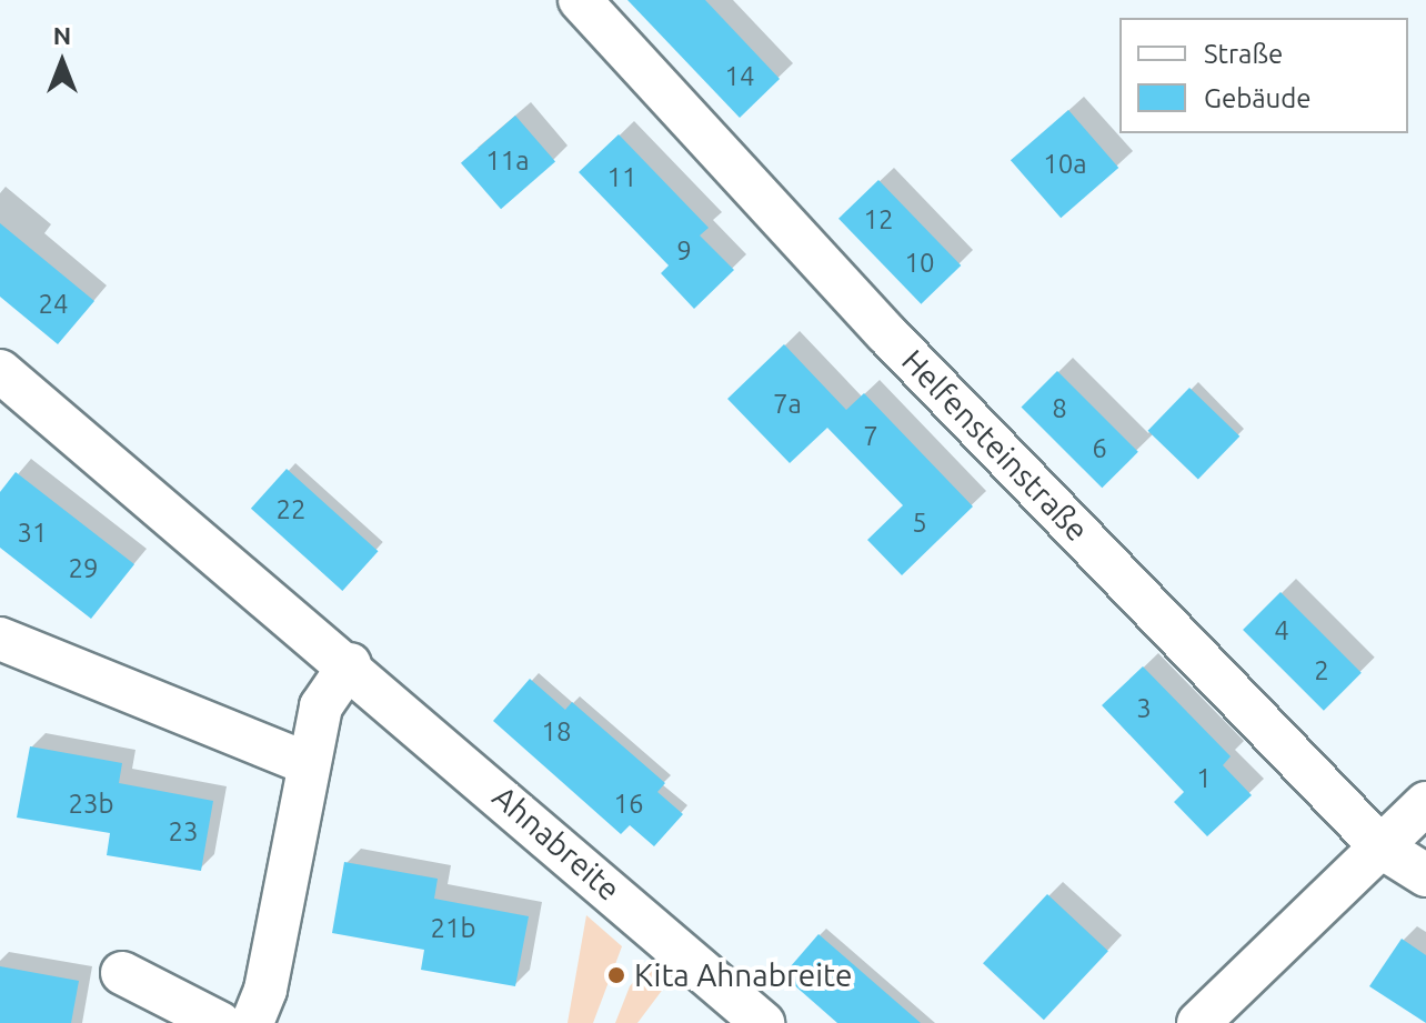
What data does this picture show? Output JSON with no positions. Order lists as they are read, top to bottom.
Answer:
{
  "streets": {
    "street": ["Helfensteinstraße", "Ahnabreite"]
  },
  "places": ["Kita Ahnabreite"],
  "house_numbers": [
    "14",
    "11a",
    "10a",
    "11",
    "12",
    "9",
    "10",
    "24",
    "7a",
    "8",
    "7",
    "6",
    "22",
    "5",
    "31",
    "29",
    "4",
    "2",
    "3",
    "18",
    "1",
    "23b",
    "16",
    "23",
    "21b"
  ],
  "legend": ["Straße", "Gebäude"],
  "north": "top"
}
